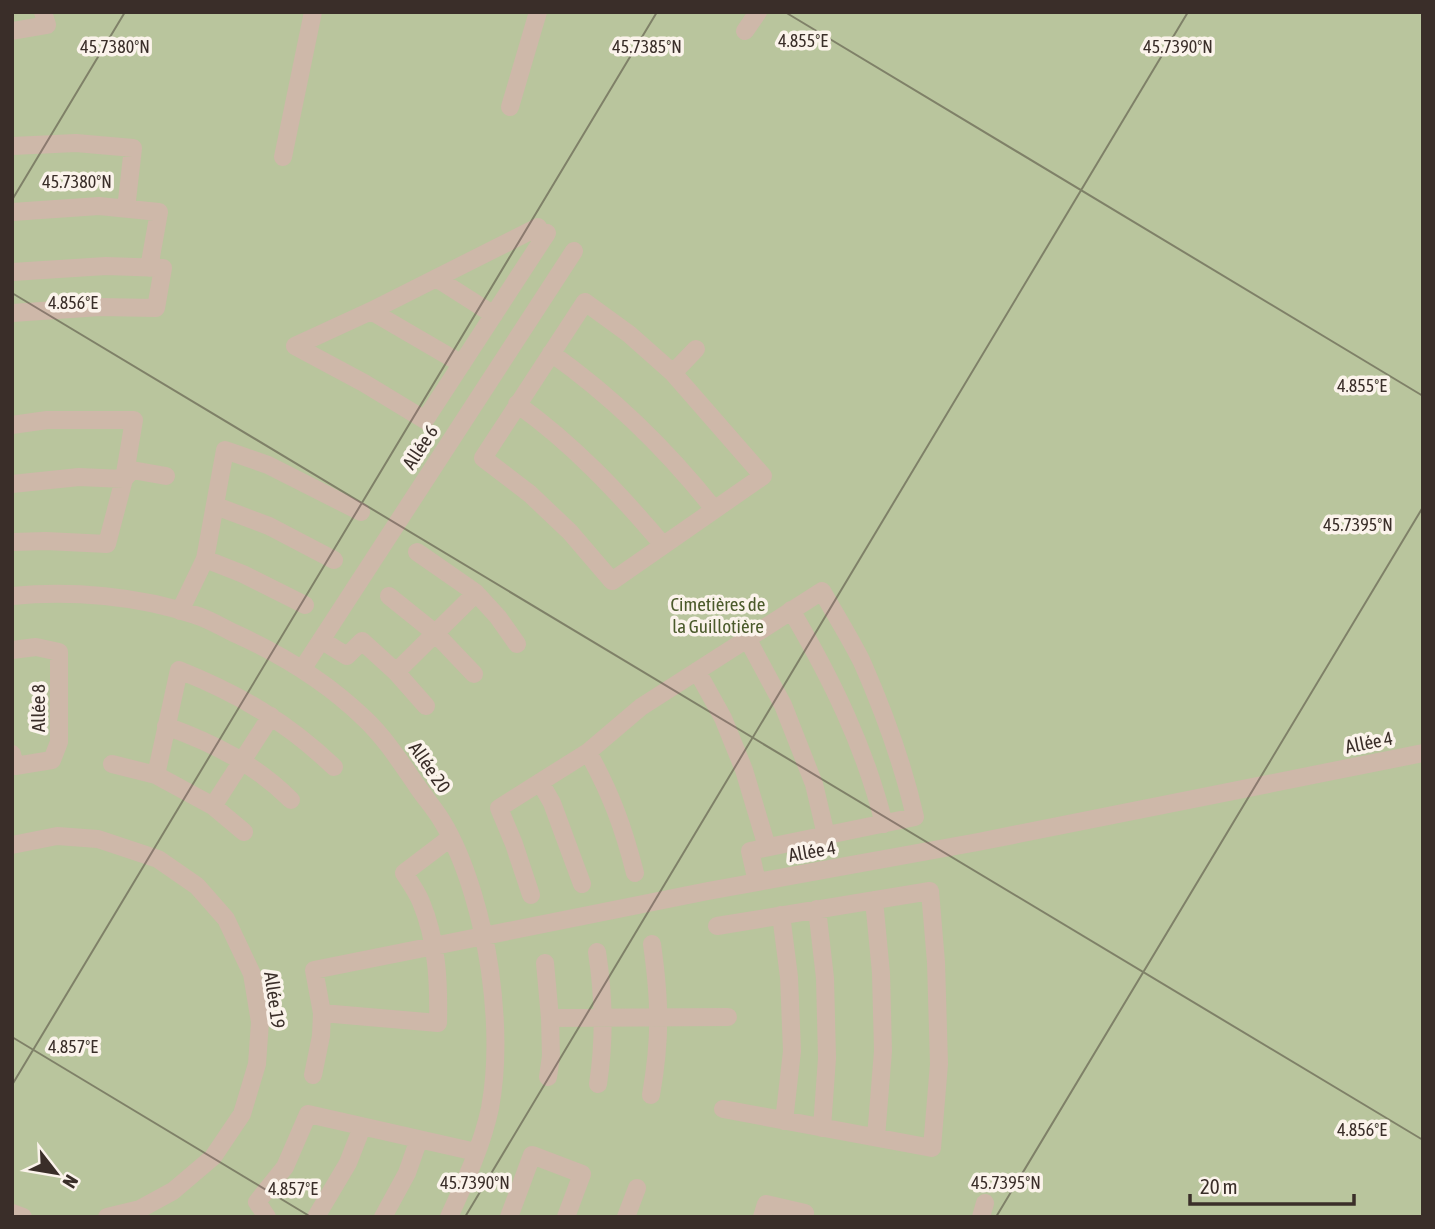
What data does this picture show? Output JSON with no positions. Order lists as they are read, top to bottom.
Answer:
{
  "streets": {
    "lane": [
      "Allée 6",
      "Allée 8",
      "Allée 4",
      "Allée 20",
      "Allée 19"
    ]
  },
  "crossings": [
    ["Allée 6", "Allée 20"],
    ["Allée 4", "Allée 20"]
  ],
  "parks": ["Cimetières de la Guillotière"],
  "scale_bar": "20 m",
  "north": "bottom right",
  "coordinates": [
    "4.855°E",
    "45.7380°N",
    "45.7385°N",
    "45.7390°N",
    "4.856°E",
    "45.7395°N",
    "4.857°E"
  ]
}
